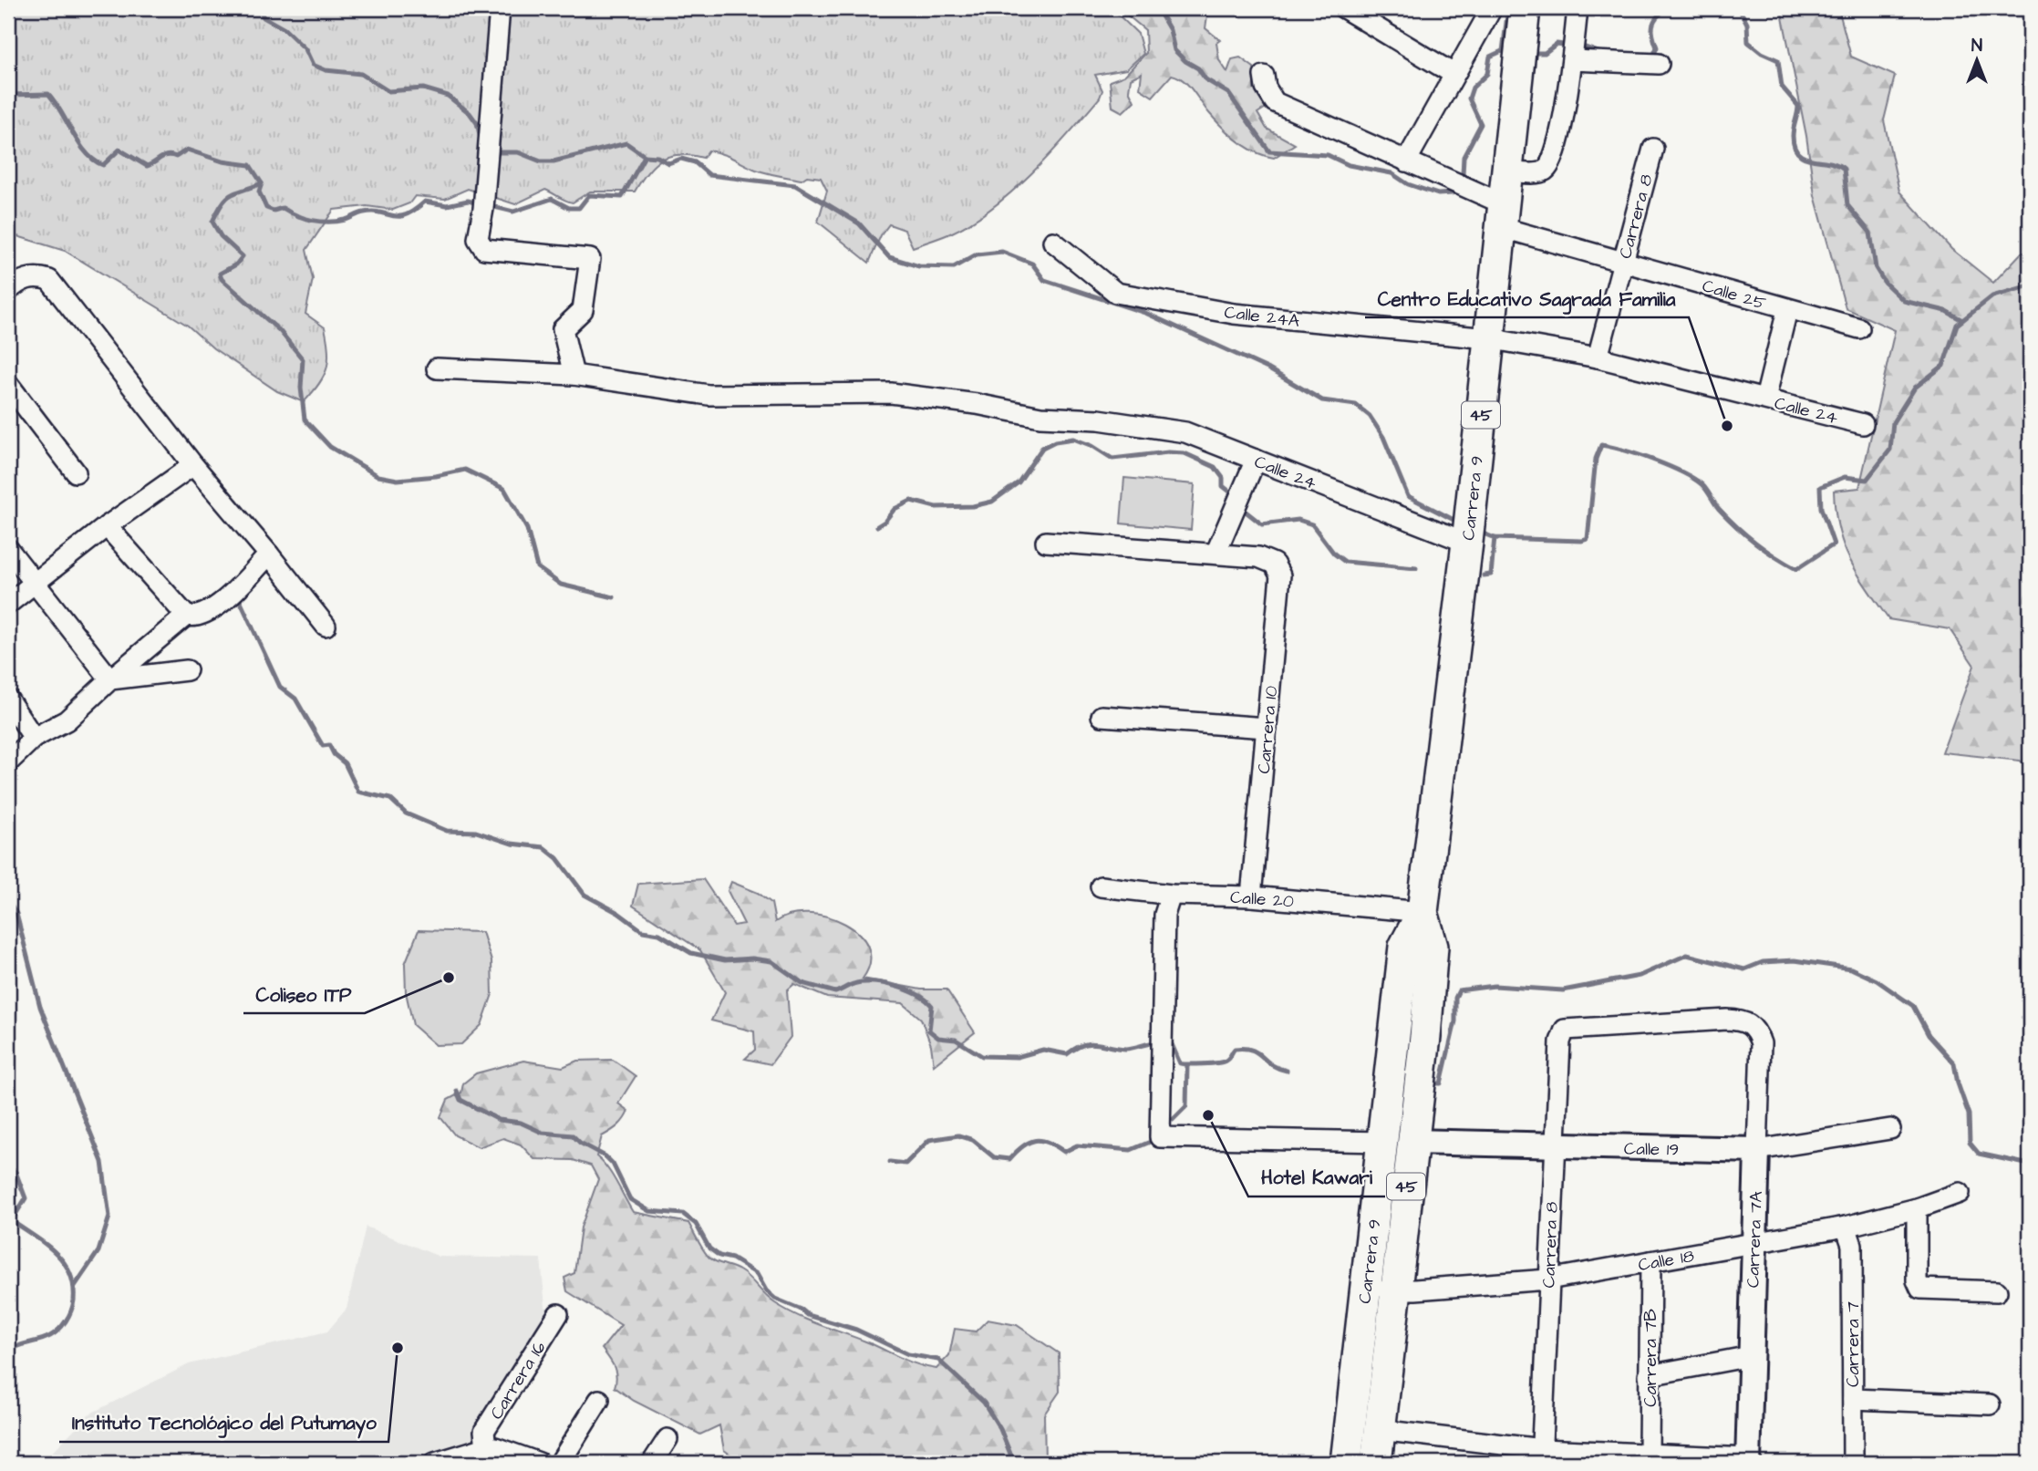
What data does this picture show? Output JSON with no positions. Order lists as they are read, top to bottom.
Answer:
{
  "streets": {
    "highway": ["45", "Carrera 9"],
    "street": [
      "Carrera 8",
      "Calle 25",
      "Calle 24A",
      "Calle 24",
      "Carrera 10",
      "Calle 20",
      "Calle 19",
      "Carrera 7A",
      "Calle 18",
      "Carrera 7",
      "Carrera 7B",
      "Carrera 16"
    ]
  },
  "crossings": [
    ["Carrera 8", "Calle 25"],
    ["Carrera 8", "Calle 24"],
    ["Carrera 8", "Calle 19"],
    ["Carrera 8", "Carrera 7A"],
    ["Carrera 8", "Calle 18"],
    ["Calle 25", "Carrera 9"],
    ["Calle 24A", "Calle 24"],
    ["Calle 24A", "Carrera 9"],
    ["Calle 24", "Carrera 9"],
    ["Carrera 9", "Calle 20"],
    ["Carrera 9", "Calle 19"],
    ["Carrera 9", "Calle 18"],
    ["Carrera 10", "Calle 20"],
    ["Calle 20", "Calle 19"],
    ["Calle 19", "Carrera 7A"],
    ["Carrera 7A", "Calle 18"],
    ["Calle 18", "Carrera 7"],
    ["Calle 18", "Carrera 7B"]
  ],
  "places": [
    "Centro Educativo Sagrada Familia",
    "Coliseo ITP",
    "Hotel Kawari",
    "Instituto Tecnológico del Putumayo"
  ],
  "north": "top"
}
